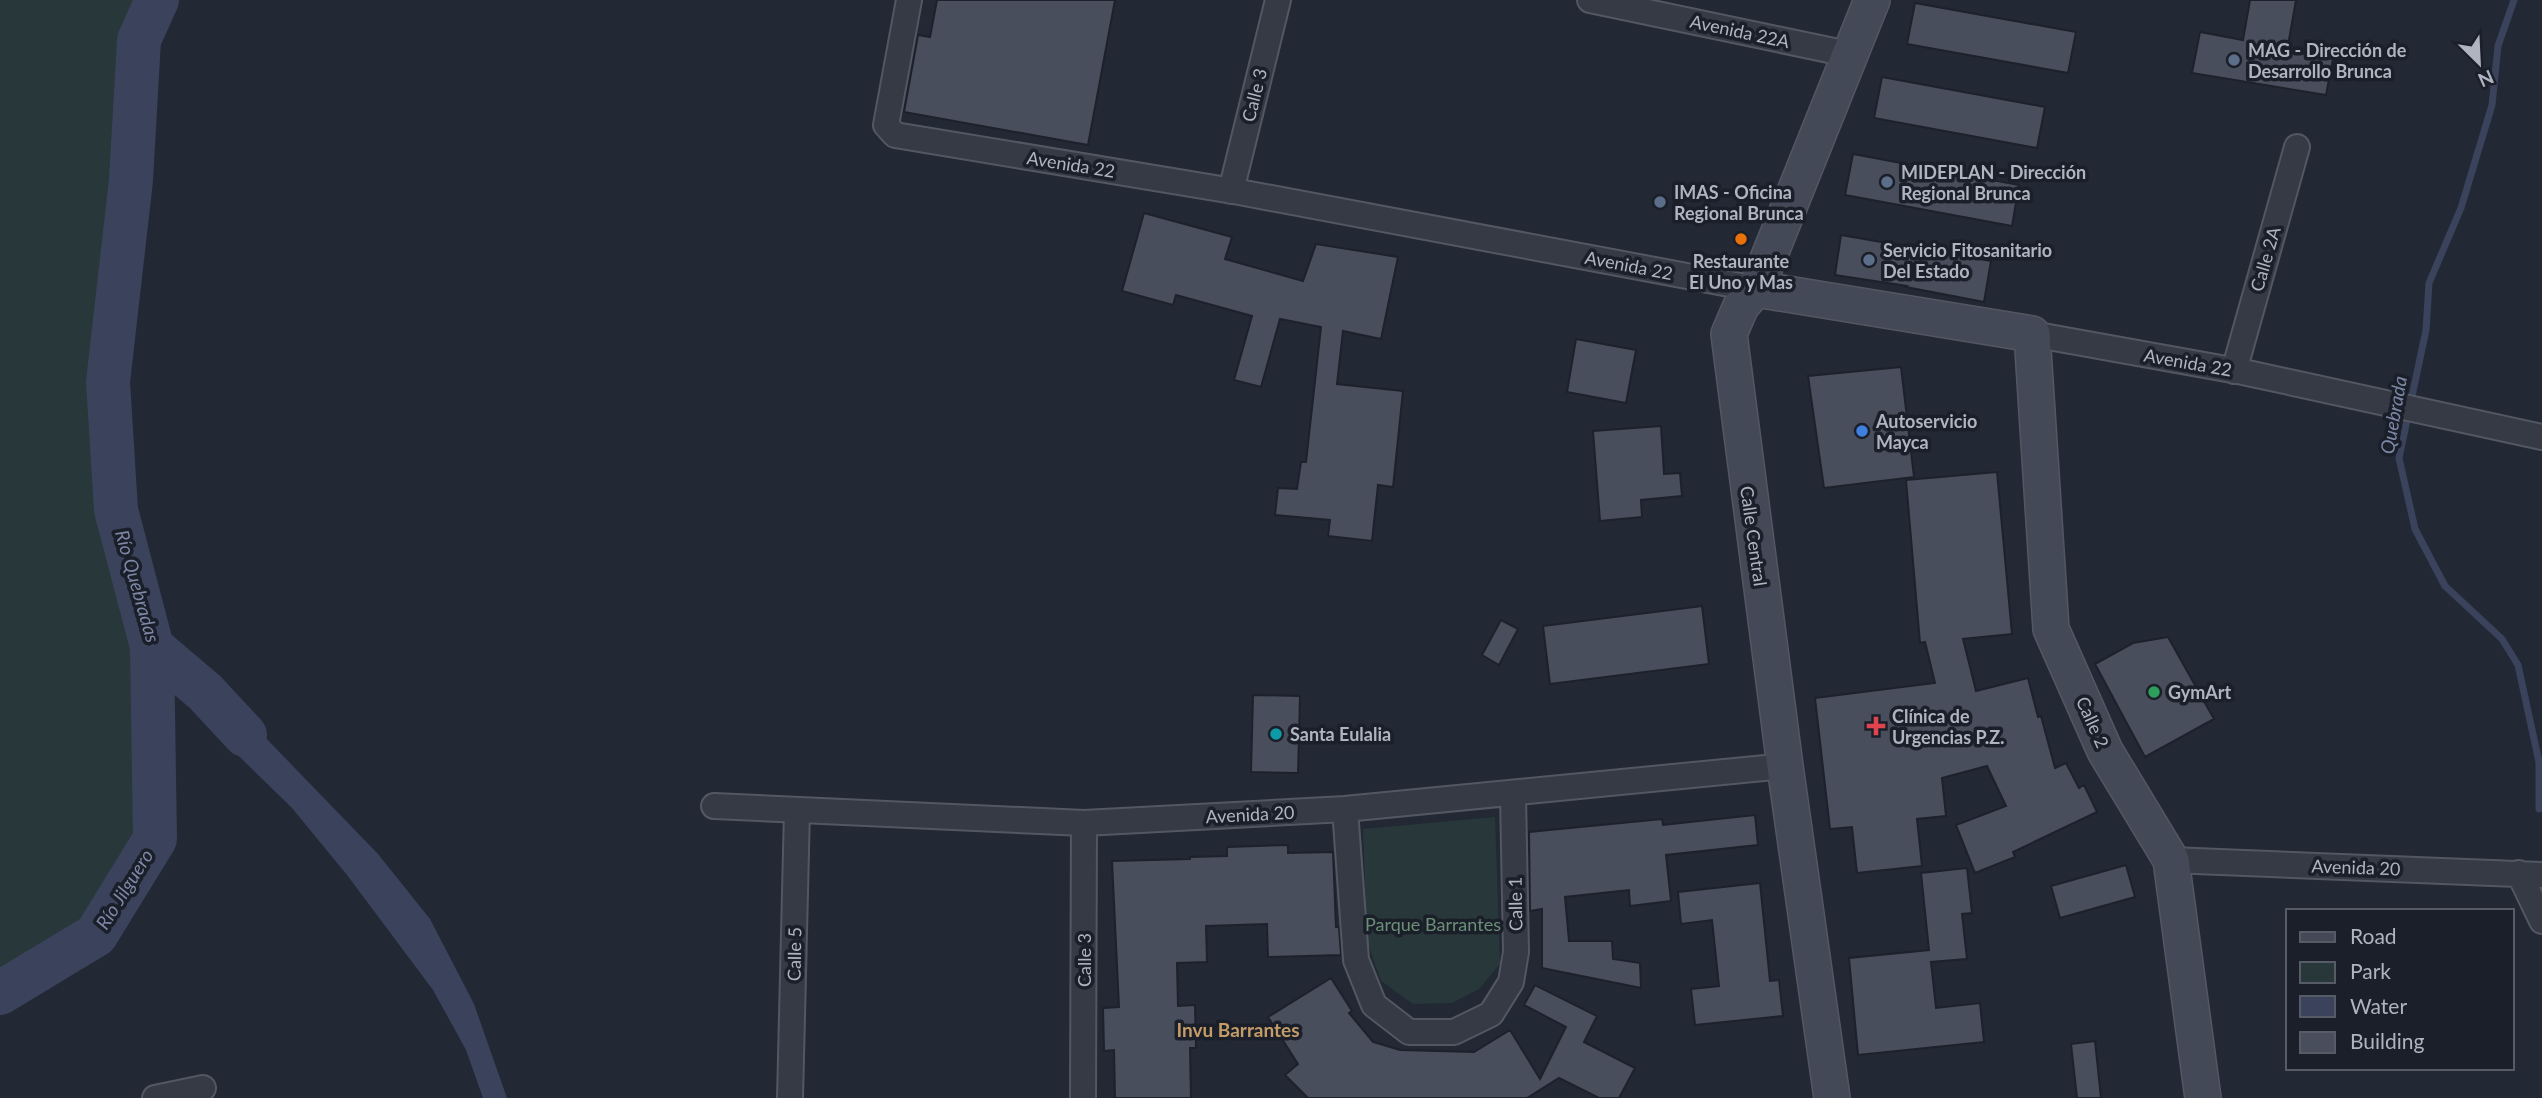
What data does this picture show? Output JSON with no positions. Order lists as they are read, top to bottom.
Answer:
{
  "streets": {
    "main road": ["Avenida 22", "Calle Central", "Calle 2"],
    "street": [
      "Avenida 22A",
      "Calle 3",
      "Calle 2A",
      "Avenida 20",
      "Calle 1",
      "Calle 5"
    ]
  },
  "crossings": [
    ["Avenida 22A", "Calle Central"],
    ["Calle 3", "Avenida 22"],
    ["Calle 3", "Avenida 20"],
    ["Avenida 22", "Calle 2A"],
    ["Avenida 22", "Calle Central"],
    ["Avenida 22", "Calle 2"],
    ["Calle Central", "Avenida 20"],
    ["Calle 2", "Avenida 20"],
    ["Avenida 20", "Calle 1"],
    ["Avenida 20", "Calle 5"]
  ],
  "districts": ["Invu Barrantes"],
  "water": ["Quebrada", "Río Quebradas", "Río Jilguero"],
  "parks": ["Parque Barrantes"],
  "places": {
    "other": [
      "MAG - Dirección de Desarrollo Brunca",
      "MIDEPLAN - Dirección Regional Brunca",
      "IMAS - Oficina Regional Brunca",
      "Restaurante El Uno y Mas",
      "Servicio Fitosanitario Del Estado",
      "Autoservicio Mayca",
      "GymArt",
      "Santa Eulalia"
    ],
    "health": ["Clínica de Urgencias P.Z."]
  },
  "legend": [
    "Road",
    "Park",
    "Water",
    "Building"
  ],
  "north": "bottom right"
}
